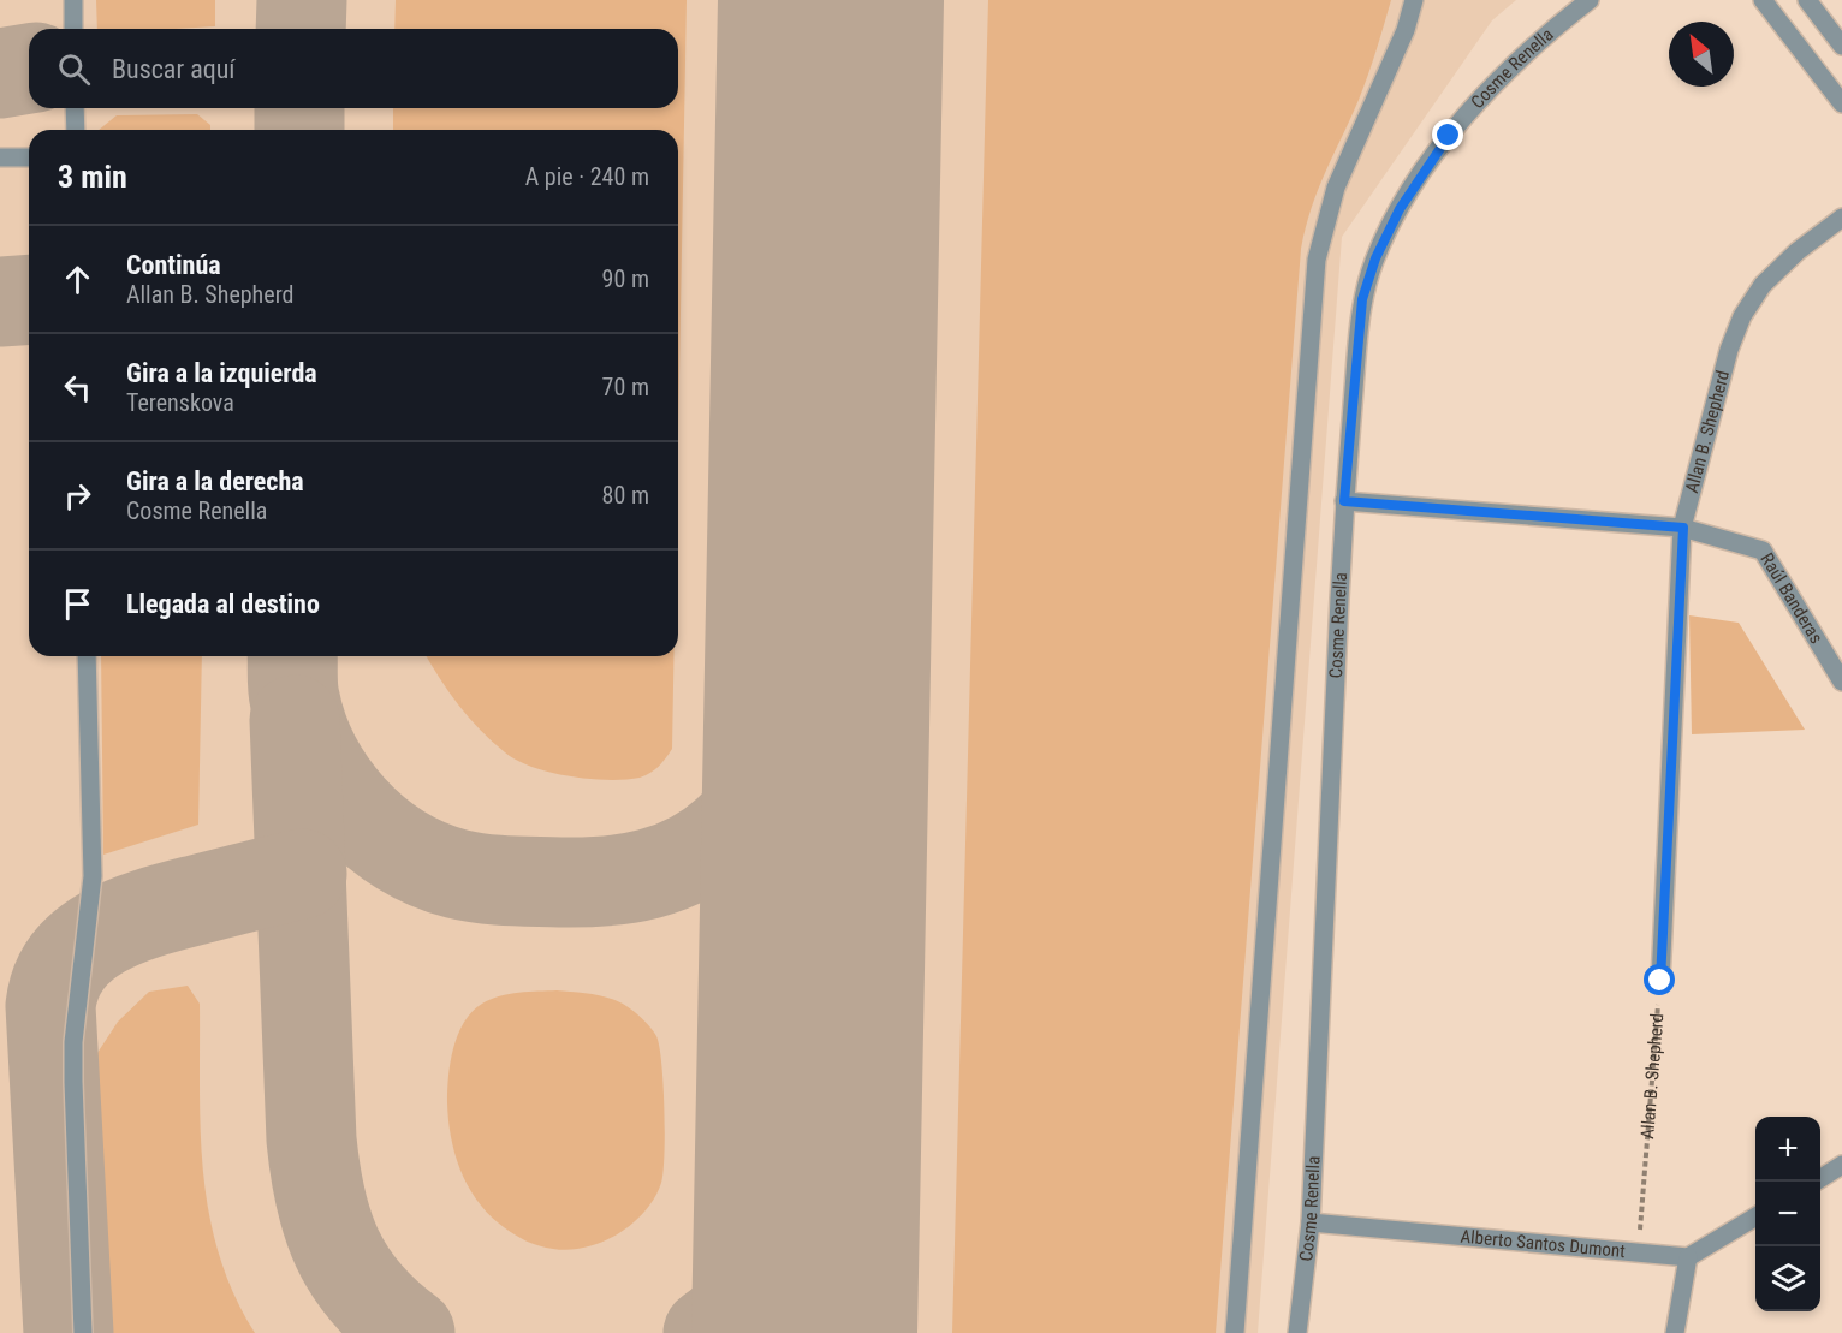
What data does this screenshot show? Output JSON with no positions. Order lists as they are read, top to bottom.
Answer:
{
  "streets": {
    "street": [
      "Cosme Renella",
      "Allan B. Shepherd",
      "Raúl Banderas",
      "Alberto Santos Dumont"
    ]
  },
  "crossings": [
    ["Cosme Renella", "Raúl Banderas"],
    ["Cosme Renella", "Alberto Santos Dumont"],
    ["Allan B. Shepherd", "Raúl Banderas"],
    ["Allan B. Shepherd", "Alberto Santos Dumont"]
  ],
  "north": "top left",
  "page": {
    "search": "Buscar aquí",
    "heading": ["3 min", "A pie · 240 m"],
    "list": [
      ["Continúa", "Allan B. Shepherd", "90 m"],
      ["Gira a la izquierda", "Terenskova", "70 m"],
      ["Gira a la derecha", "Cosme Renella", "80 m"],
      "Llegada al destino"
    ],
    "map_buttons": ["+", "−"]
  }
}
